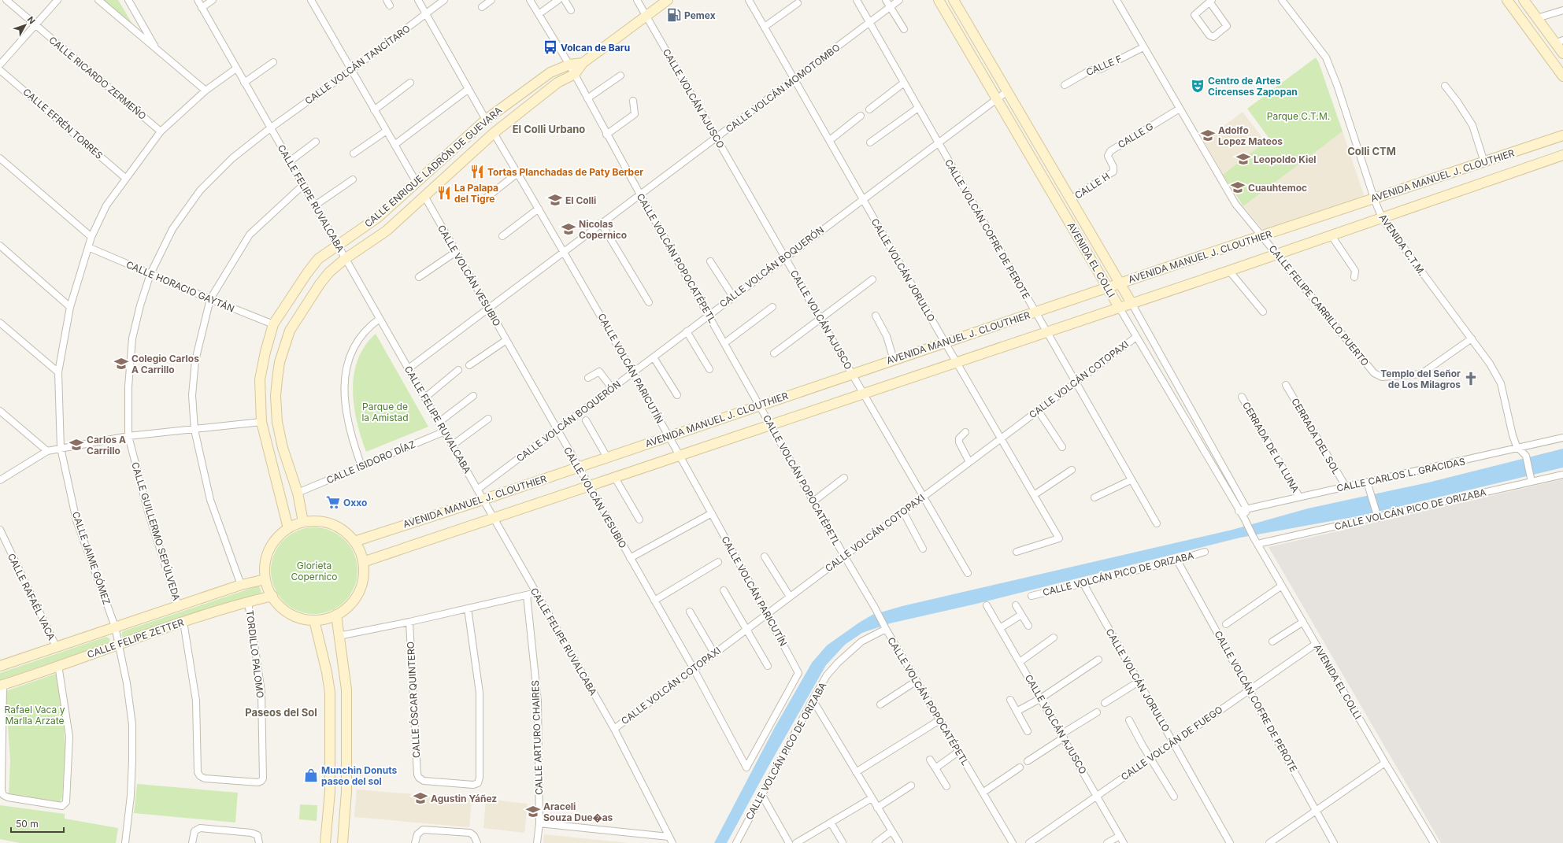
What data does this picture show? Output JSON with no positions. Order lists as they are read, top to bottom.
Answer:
{
  "streets": {
    "main road": [
      "CALLE ENRIQUE LADRÓN DE GUEVARA",
      "AVENIDA MANUEL J. CLOUTHIER",
      "AVENIDA EL COLLI",
      "CALLE FELIPE ZETTER"
    ],
    "street": [
      "CALLE VOLCÁN TANCÍTARO",
      "CALLE F",
      "CALLE RICARDO ZERMEÑO",
      "CALLE VOLCÁN MOMOTOMBO",
      "CALLE VOLCÁN AJUSCO",
      "CALLE EFRÉN TORRES",
      "CALLE G",
      "CALLE H",
      "CALLE FELIPE RUVALCABA",
      "CALLE VOLCÁN COFRE DE PEROTE",
      "AVENIDA C.T.M.",
      "CALLE VOLCÁN POPOCATÉPETL",
      "CALLE VOLCÁN BOQUERÓN",
      "CALLE VOLCÁN JORULLO",
      "CALLE VOLCÁN VESUBIO",
      "CALLE HORACIO GAYTÁN",
      "CALLE FELIPE CARRILLO PUERTO",
      "CALLE VOLCÁN PARICUTÍN",
      "CALLE VOLCÁN COTOPAXI",
      "CERRADA DEL SOL",
      "CERRADA DE LA LUNA",
      "CALLE ISIDORO DÍAZ",
      "CALLE CARLOS L. GRACIDAS",
      "CALLE VOLCÁN PICO DE ORIZABA",
      "CALLE GUILLERMO SEPÚLVEDA",
      "CALLE JAIME GÓMEZ",
      "CALLE RAFAÉL VACA",
      "TORDILLO PALOMO",
      "CALLE ÓSCAR QUINTERO",
      "CALLE ARTURO CHAIRES",
      "CALLE VOLCÁN DE FUEGO"
    ]
  },
  "crossings": [
    ["CALLE VOLCÁN TANCÍTARO", "CALLE FELIPE RUVALCABA"],
    ["CALLE VOLCÁN TANCÍTARO", "CALLE GUILLERMO SEPÚLVEDA"],
    ["CALLE F", "CALLE FELIPE CARRILLO PUERTO"],
    ["CALLE RICARDO ZERMEÑO", "CALLE JAIME GÓMEZ"],
    ["CALLE VOLCÁN MOMOTOMBO", "CALLE VOLCÁN AJUSCO"],
    ["CALLE VOLCÁN MOMOTOMBO", "CALLE FELIPE RUVALCABA"],
    ["CALLE VOLCÁN MOMOTOMBO", "CALLE VOLCÁN COFRE DE PEROTE"],
    ["CALLE VOLCÁN MOMOTOMBO", "CALLE VOLCÁN POPOCATÉPETL"],
    ["CALLE VOLCÁN MOMOTOMBO", "CALLE VOLCÁN JORULLO"],
    ["CALLE VOLCÁN MOMOTOMBO", "CALLE VOLCÁN VESUBIO"],
    ["CALLE VOLCÁN MOMOTOMBO", "CALLE VOLCÁN PARICUTÍN"],
    ["CALLE VOLCÁN AJUSCO", "AVENIDA MANUEL J. CLOUTHIER"],
    ["CALLE VOLCÁN AJUSCO", "CALLE VOLCÁN BOQUERÓN"],
    ["CALLE VOLCÁN AJUSCO", "CALLE VOLCÁN COTOPAXI"],
    ["CALLE VOLCÁN AJUSCO", "CALLE VOLCÁN DE FUEGO"],
    ["CALLE EFRÉN TORRES", "CALLE JAIME GÓMEZ"],
    ["CALLE G", "CALLE H"],
    ["CALLE G", "CALLE FELIPE CARRILLO PUERTO"],
    ["CALLE ENRIQUE LADRÓN DE GUEVARA", "AVENIDA MANUEL J. CLOUTHIER"],
    ["CALLE ENRIQUE LADRÓN DE GUEVARA", "CALLE FELIPE RUVALCABA"],
    ["CALLE ENRIQUE LADRÓN DE GUEVARA", "CALLE VOLCÁN POPOCATÉPETL"],
    ["CALLE ENRIQUE LADRÓN DE GUEVARA", "CALLE VOLCÁN VESUBIO"],
    ["CALLE ENRIQUE LADRÓN DE GUEVARA", "CALLE HORACIO GAYTÁN"],
    ["CALLE ENRIQUE LADRÓN DE GUEVARA", "CALLE VOLCÁN PARICUTÍN"],
    ["CALLE ENRIQUE LADRÓN DE GUEVARA", "CALLE ISIDORO DÍAZ"],
    ["CALLE ENRIQUE LADRÓN DE GUEVARA", "CALLE FELIPE ZETTER"],
    ["AVENIDA MANUEL J. CLOUTHIER", "CALLE FELIPE RUVALCABA"],
    ["AVENIDA MANUEL J. CLOUTHIER", "CALLE VOLCÁN COFRE DE PEROTE"],
    ["AVENIDA MANUEL J. CLOUTHIER", "AVENIDA C.T.M."],
    ["AVENIDA MANUEL J. CLOUTHIER", "CALLE VOLCÁN POPOCATÉPETL"],
    ["AVENIDA MANUEL J. CLOUTHIER", "AVENIDA EL COLLI"],
    ["AVENIDA MANUEL J. CLOUTHIER", "CALLE VOLCÁN JORULLO"],
    ["AVENIDA MANUEL J. CLOUTHIER", "CALLE VOLCÁN VESUBIO"],
    ["AVENIDA MANUEL J. CLOUTHIER", "CALLE FELIPE CARRILLO PUERTO"],
    ["AVENIDA MANUEL J. CLOUTHIER", "CALLE VOLCÁN PARICUTÍN"],
    ["AVENIDA MANUEL J. CLOUTHIER", "CALLE FELIPE ZETTER"],
    ["CALLE H", "AVENIDA EL COLLI"],
    ["CALLE FELIPE RUVALCABA", "CALLE VOLCÁN BOQUERÓN"],
    ["CALLE FELIPE RUVALCABA", "CALLE VOLCÁN COTOPAXI"],
    ["CALLE FELIPE RUVALCABA", "CALLE ISIDORO DÍAZ"],
    ["CALLE FELIPE RUVALCABA", "CALLE GUILLERMO SEPÚLVEDA"],
    ["CALLE FELIPE RUVALCABA", "CALLE JAIME GÓMEZ"],
    ["CALLE VOLCÁN COFRE DE PEROTE", "CALLE VOLCÁN BOQUERÓN"],
    ["CALLE VOLCÁN COFRE DE PEROTE", "CALLE VOLCÁN COTOPAXI"],
    ["CALLE VOLCÁN COFRE DE PEROTE", "CALLE VOLCÁN PICO DE ORIZABA"],
    ["CALLE VOLCÁN COFRE DE PEROTE", "CALLE VOLCÁN DE FUEGO"],
    ["AVENIDA C.T.M.", "CALLE FELIPE CARRILLO PUERTO"],
    ["AVENIDA C.T.M.", "CALLE CARLOS L. GRACIDAS"],
    ["AVENIDA C.T.M.", "CALLE VOLCÁN PICO DE ORIZABA"],
    ["CALLE VOLCÁN POPOCATÉPETL", "CALLE VOLCÁN BOQUERÓN"],
    ["CALLE VOLCÁN POPOCATÉPETL", "CALLE VOLCÁN COTOPAXI"],
    ["CALLE VOLCÁN POPOCATÉPETL", "CALLE VOLCÁN PICO DE ORIZABA"],
    ["AVENIDA EL COLLI", "CALLE VOLCÁN BOQUERÓN"],
    ["AVENIDA EL COLLI", "CALLE VOLCÁN COTOPAXI"],
    ["AVENIDA EL COLLI", "CALLE CARLOS L. GRACIDAS"],
    ["AVENIDA EL COLLI", "CALLE VOLCÁN PICO DE ORIZABA"],
    ["AVENIDA EL COLLI", "CALLE VOLCÁN DE FUEGO"],
    ["CALLE VOLCÁN BOQUERÓN", "CALLE VOLCÁN JORULLO"],
    ["CALLE VOLCÁN BOQUERÓN", "CALLE VOLCÁN VESUBIO"],
    ["CALLE VOLCÁN BOQUERÓN", "CALLE VOLCÁN PARICUTÍN"],
    ["CALLE VOLCÁN JORULLO", "CALLE VOLCÁN COTOPAXI"],
    ["CALLE VOLCÁN JORULLO", "CALLE VOLCÁN PICO DE ORIZABA"],
    ["CALLE VOLCÁN JORULLO", "CALLE VOLCÁN DE FUEGO"],
    ["CALLE VOLCÁN VESUBIO", "CALLE VOLCÁN PARICUTÍN"],
    ["CALLE VOLCÁN VESUBIO", "CALLE VOLCÁN COTOPAXI"],
    ["CALLE HORACIO GAYTÁN", "CALLE GUILLERMO SEPÚLVEDA"],
    ["CALLE HORACIO GAYTÁN", "CALLE JAIME GÓMEZ"],
    ["CALLE VOLCÁN PARICUTÍN", "CALLE VOLCÁN COTOPAXI"],
    ["CERRADA DEL SOL", "CALLE CARLOS L. GRACIDAS"],
    ["CERRADA DE LA LUNA", "CALLE CARLOS L. GRACIDAS"],
    ["CALLE GUILLERMO SEPÚLVEDA", "CALLE FELIPE ZETTER"],
    ["CALLE JAIME GÓMEZ", "CALLE FELIPE ZETTER"],
    ["CALLE RAFAÉL VACA", "CALLE FELIPE ZETTER"],
    ["CALLE FELIPE ZETTER", "TORDILLO PALOMO"]
  ],
  "districts": ["El Colli Urbano", "Colli CTM", "Paseos del Sol"],
  "parks": [
    "Parque C.T.M.",
    "Parque de la Amistad",
    "Glorieta Copernico",
    "Rafael Vaca y Marlla Arzate"
  ],
  "places": {
    "fuel station": ["Pemex"],
    "bus stop": ["Volcan de Baru"],
    "theatre": ["Centro de Artes Circenses Zapopan"],
    "school or university": [
      "Adolfo Lopez Mateos",
      "Leopoldo Kiel",
      "Cuauhtemoc",
      "El Colli",
      "Nicolas Copernico",
      "Colegio Carlos A Carrillo",
      "Carlos A Carrillo",
      "Agustin Yáñez",
      "Araceli Souza Due�as"
    ],
    "restaurant": ["Tortas Planchadas de Paty Berber", "La Palapa del Tigre"],
    "church": ["Templo del Señor de Los Milagros"],
    "supermarket": ["Oxxo"],
    "shop": ["Munchin Donuts paseo del sol"]
  },
  "scale_bar": "50 m",
  "north": "top right"
}
